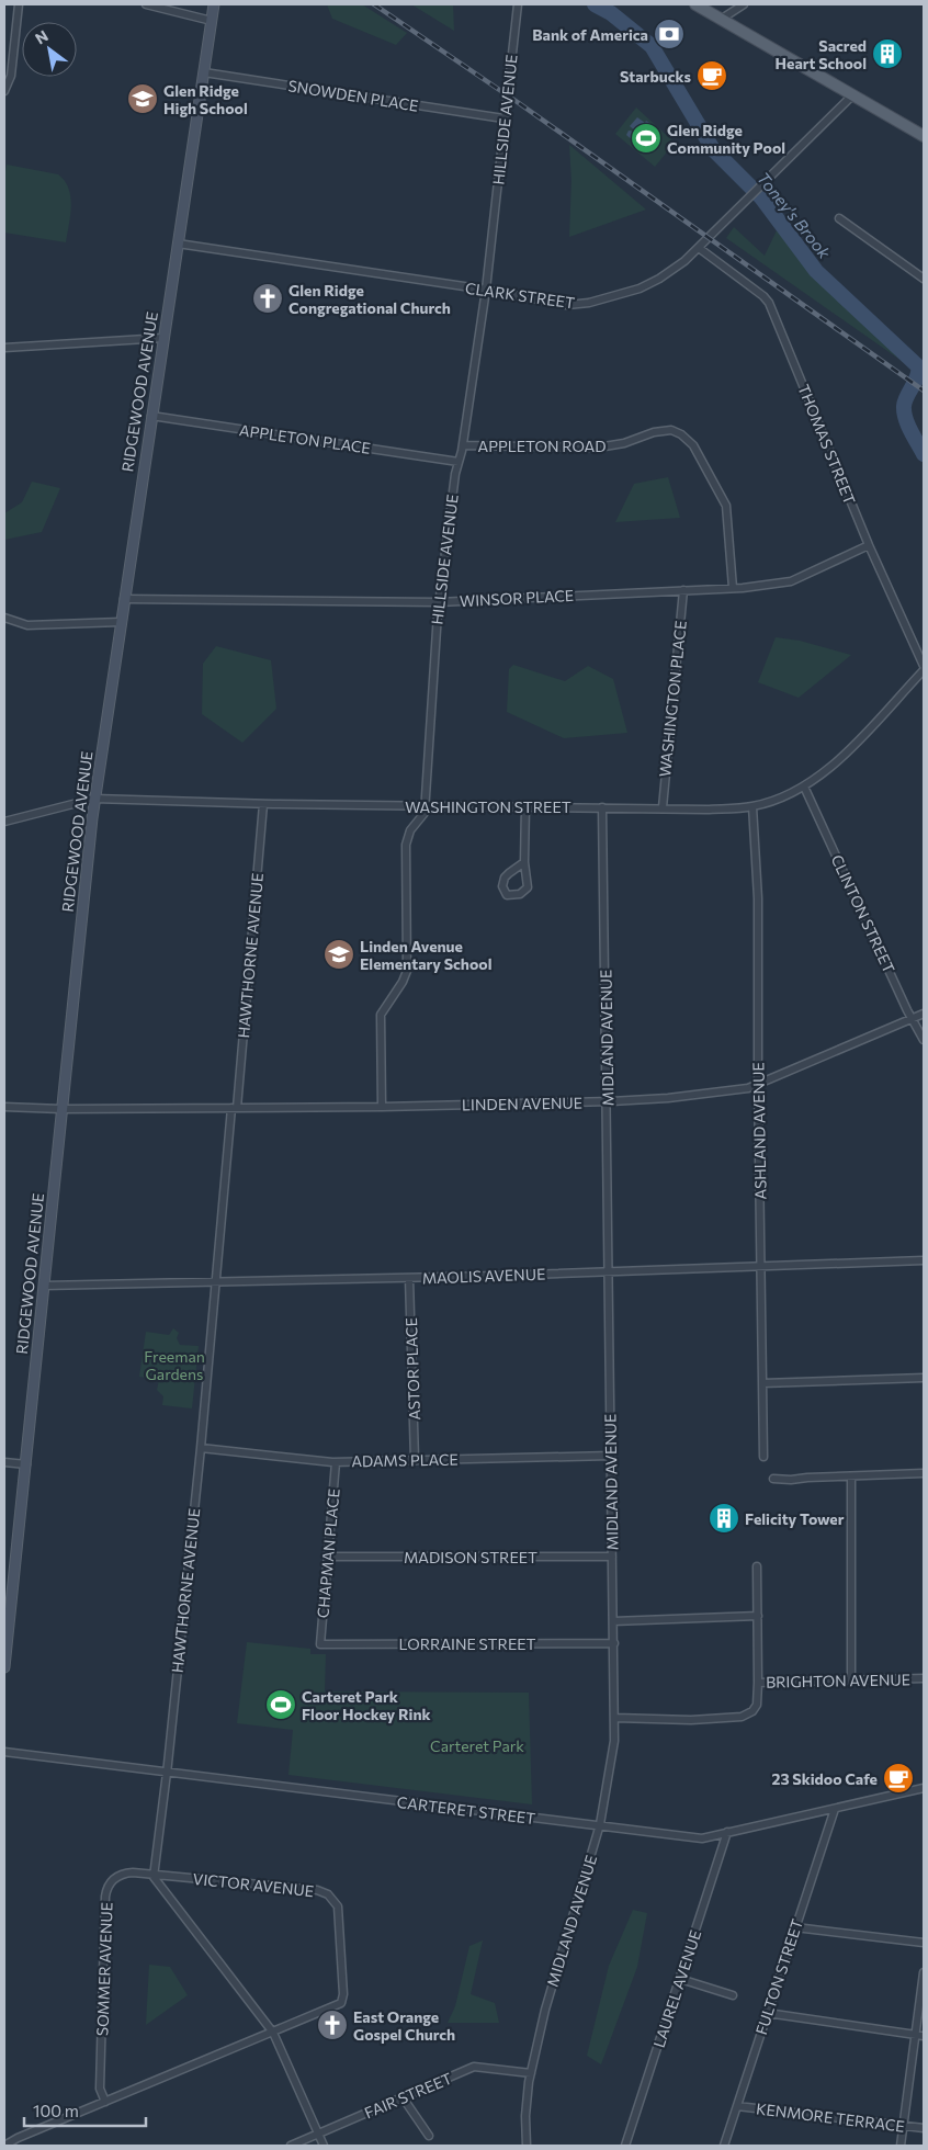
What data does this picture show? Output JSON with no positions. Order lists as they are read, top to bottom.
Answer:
{
  "streets": {
    "street": [
      "SNOWDEN PLACE",
      "HILLSIDE AVENUE",
      "CLARK STREET",
      "RIDGEWOOD AVENUE",
      "APPLETON PLACE",
      "THOMAS STREET",
      "APPLETON ROAD",
      "WINSOR PLACE",
      "WASHINGTON PLACE",
      "WASHINGTON STREET",
      "CLINTON STREET",
      "HAWTHORNE AVENUE",
      "MIDLAND AVENUE",
      "LINDEN AVENUE",
      "ASHLAND AVENUE",
      "MAOLIS AVENUE",
      "ASTOR PLACE",
      "ADAMS PLACE",
      "CHAPMAN PLACE",
      "MADISON STREET",
      "LORRAINE STREET",
      "BRIGHTON AVENUE",
      "CARTERET STREET",
      "VICTOR AVENUE",
      "SOMMER AVENUE",
      "FULTON STREET",
      "LAUREL AVENUE",
      "FAIR STREET",
      "KENMORE TERRACE"
    ]
  },
  "crossings": [
    ["SNOWDEN PLACE", "HILLSIDE AVENUE"],
    ["SNOWDEN PLACE", "RIDGEWOOD AVENUE"],
    ["HILLSIDE AVENUE", "CLARK STREET"],
    ["HILLSIDE AVENUE", "APPLETON PLACE"],
    ["HILLSIDE AVENUE", "APPLETON ROAD"],
    ["HILLSIDE AVENUE", "WINSOR PLACE"],
    ["HILLSIDE AVENUE", "WASHINGTON STREET"],
    ["HILLSIDE AVENUE", "LINDEN AVENUE"],
    ["CLARK STREET", "RIDGEWOOD AVENUE"],
    ["CLARK STREET", "THOMAS STREET"],
    ["RIDGEWOOD AVENUE", "APPLETON PLACE"],
    ["RIDGEWOOD AVENUE", "WINSOR PLACE"],
    ["RIDGEWOOD AVENUE", "WASHINGTON STREET"],
    ["RIDGEWOOD AVENUE", "LINDEN AVENUE"],
    ["RIDGEWOOD AVENUE", "MAOLIS AVENUE"],
    ["THOMAS STREET", "WINSOR PLACE"],
    ["APPLETON ROAD", "WINSOR PLACE"],
    ["WINSOR PLACE", "WASHINGTON PLACE"],
    ["WASHINGTON PLACE", "WASHINGTON STREET"],
    ["WASHINGTON STREET", "CLINTON STREET"],
    ["WASHINGTON STREET", "HAWTHORNE AVENUE"],
    ["WASHINGTON STREET", "MIDLAND AVENUE"],
    ["WASHINGTON STREET", "ASHLAND AVENUE"],
    ["CLINTON STREET", "LINDEN AVENUE"],
    ["HAWTHORNE AVENUE", "LINDEN AVENUE"],
    ["HAWTHORNE AVENUE", "MAOLIS AVENUE"],
    ["HAWTHORNE AVENUE", "ADAMS PLACE"],
    ["HAWTHORNE AVENUE", "CARTERET STREET"],
    ["HAWTHORNE AVENUE", "VICTOR AVENUE"],
    ["HAWTHORNE AVENUE", "SOMMER AVENUE"],
    ["MIDLAND AVENUE", "LINDEN AVENUE"],
    ["MIDLAND AVENUE", "MAOLIS AVENUE"],
    ["MIDLAND AVENUE", "ADAMS PLACE"],
    ["MIDLAND AVENUE", "MADISON STREET"],
    ["MIDLAND AVENUE", "LORRAINE STREET"],
    ["MIDLAND AVENUE", "BRIGHTON AVENUE"],
    ["MIDLAND AVENUE", "CARTERET STREET"],
    ["MIDLAND AVENUE", "FAIR STREET"],
    ["LINDEN AVENUE", "ASHLAND AVENUE"],
    ["ASHLAND AVENUE", "MAOLIS AVENUE"],
    ["MAOLIS AVENUE", "ASTOR PLACE"],
    ["ASTOR PLACE", "ADAMS PLACE"],
    ["ADAMS PLACE", "CHAPMAN PLACE"],
    ["CHAPMAN PLACE", "MADISON STREET"],
    ["CHAPMAN PLACE", "LORRAINE STREET"],
    ["CARTERET STREET", "FULTON STREET"],
    ["CARTERET STREET", "LAUREL AVENUE"],
    ["VICTOR AVENUE", "SOMMER AVENUE"],
    ["FULTON STREET", "KENMORE TERRACE"]
  ],
  "water": ["Toney's Brook"],
  "parks": ["Freeman Gardens", "Carteret Park"],
  "places": {
    "bank": ["Bank of America"],
    "building": ["Sacred Heart School", "Felicity Tower"],
    "cafe": ["Starbucks", "23 Skidoo Cafe"],
    "school or university": ["Glen Ridge High School", "Linden Avenue Elementary School"],
    "sports": ["Glen Ridge Community Pool", "Carteret Park Floor Hockey Rink"],
    "church": ["Glen Ridge Congregational Church", "East Orange Gospel Church"]
  },
  "scale_bar": "100 m",
  "north": "top left"
}
